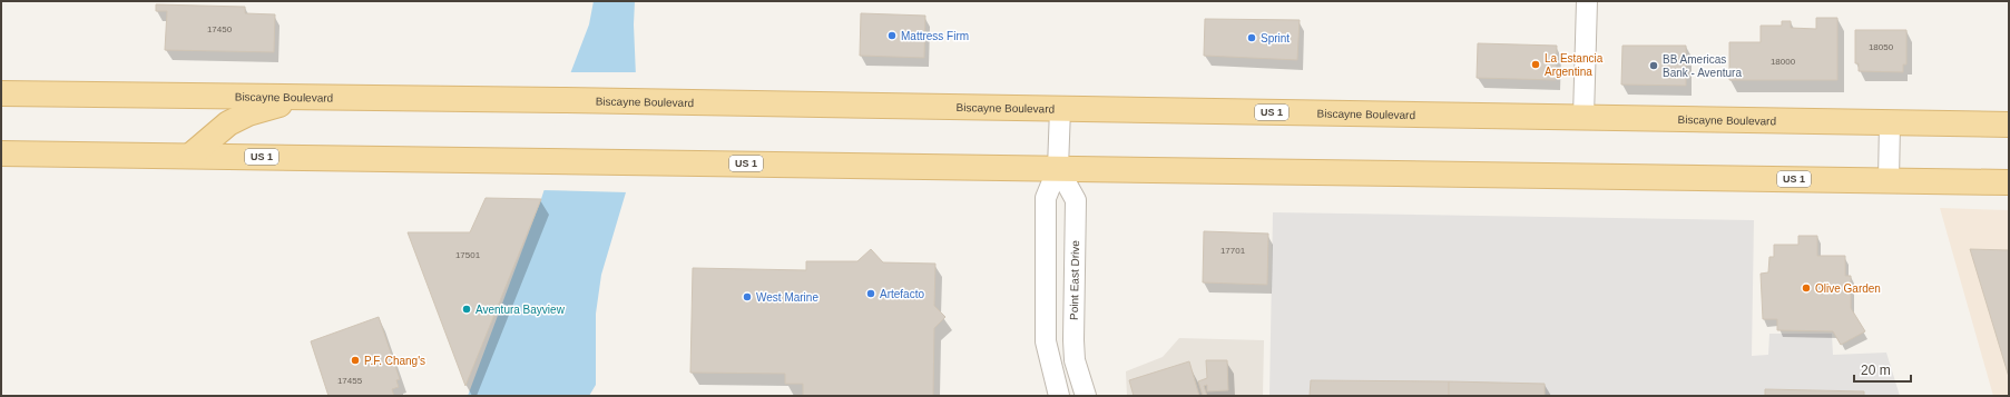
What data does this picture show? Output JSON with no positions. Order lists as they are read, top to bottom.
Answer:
{
  "streets": {
    "main road": ["Biscayne Boulevard", "US 1"],
    "street": ["Point East Drive"]
  },
  "crossings": [
    ["US 1", "Point East Drive"]
  ],
  "places": [
    "Mattress Firm",
    "Sprint",
    "La Estancia Argentina",
    "BB Americas Bank - Aventura",
    "Olive Garden",
    "Artefacto",
    "West Marine",
    "Aventura Bayview",
    "P.F. Chang's"
  ],
  "house_numbers": [
    "17450",
    "18050",
    "18000",
    "17701",
    "17501",
    "17455"
  ],
  "scale_bar": "20 m"
}
